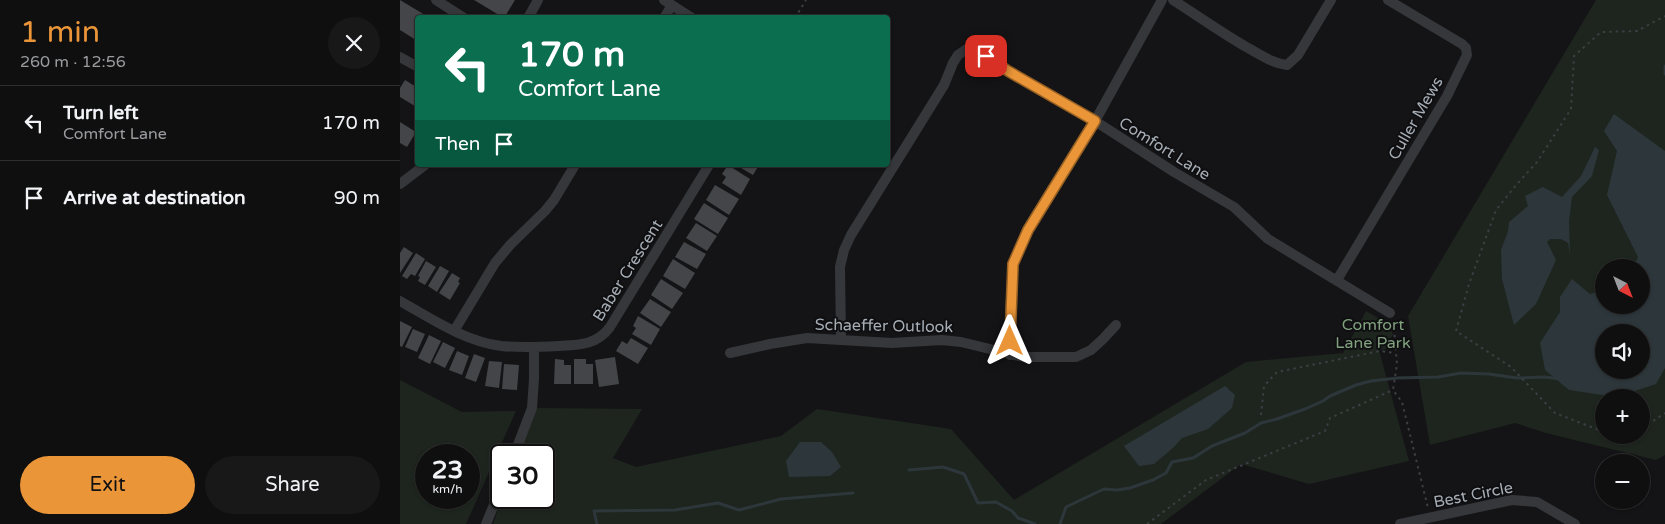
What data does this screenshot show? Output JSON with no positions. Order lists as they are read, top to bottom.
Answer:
{
  "streets": {
    "street": [
      "Culler Mews",
      "Comfort Lane",
      "Baber Crescent",
      "Schaeffer Outlook",
      "Best Circle"
    ]
  },
  "crossings": [
    ["Culler Mews", "Comfort Lane"],
    ["Comfort Lane", "Schaeffer Outlook"]
  ],
  "parks": ["Comfort Lane Park"],
  "north": "bottom right",
  "page": {
    "heading": ["1 min", "260 m · 12:56"],
    "turn": ["170 m", "Comfort Lane"],
    "list": [
      {
        "name": "Turn left",
        "note": "Comfort Lane",
        "value": "170 m"
      },
      {
        "name": "Arrive at destination",
        "value": "90 m"
      }
    ],
    "then": "Then",
    "map_buttons": ["+", "−"],
    "speed": "23 km/h",
    "limit": "30",
    "buttons": ["Exit", "Share"]
  }
}
